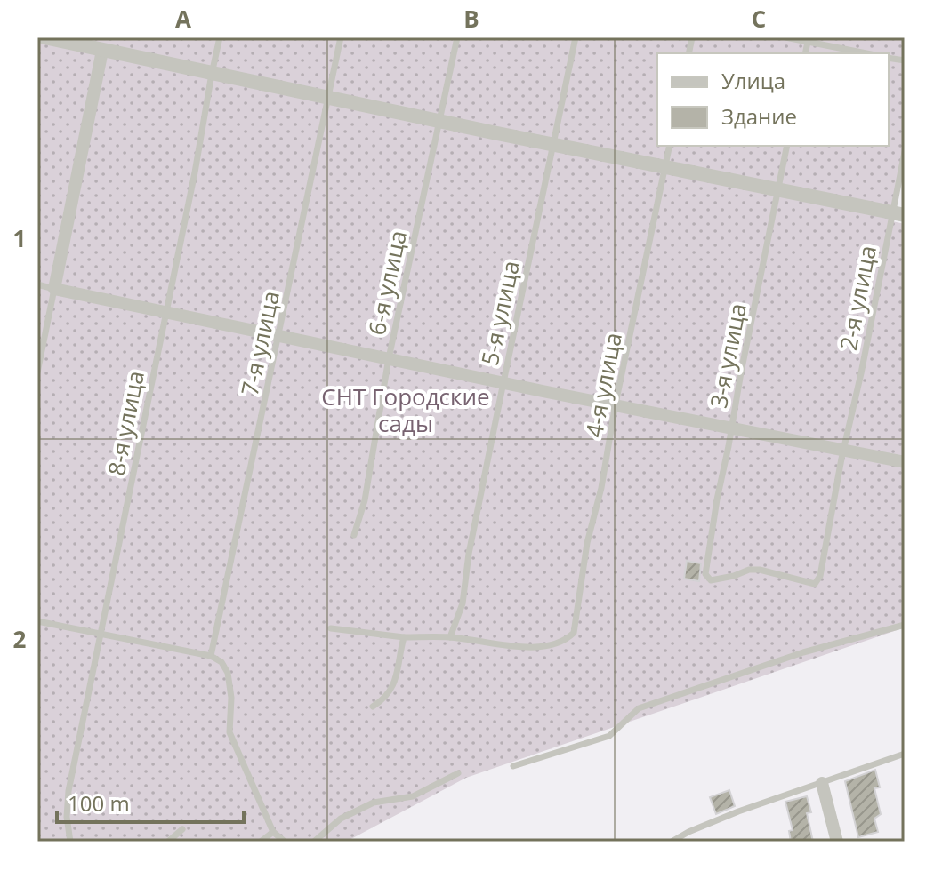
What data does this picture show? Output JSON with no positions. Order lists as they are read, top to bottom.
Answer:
{
  "streets": {
    "lane": [
      "6-я улица",
      "2-я улица",
      "5-я улица",
      "7-я улица",
      "3-я улица",
      "4-я улица",
      "8-я улица"
    ]
  },
  "crossings": [
    ["2-я улица", "3-я улица"],
    ["5-я улица", "4-я улица"]
  ],
  "parks": ["СНТ Городские сады"],
  "legend": ["Улица", "Здание"],
  "scale_bar": "100 m",
  "grid": {
    "columns": ["A", "B", "C"],
    "rows": ["1", "2"]
  }
}
